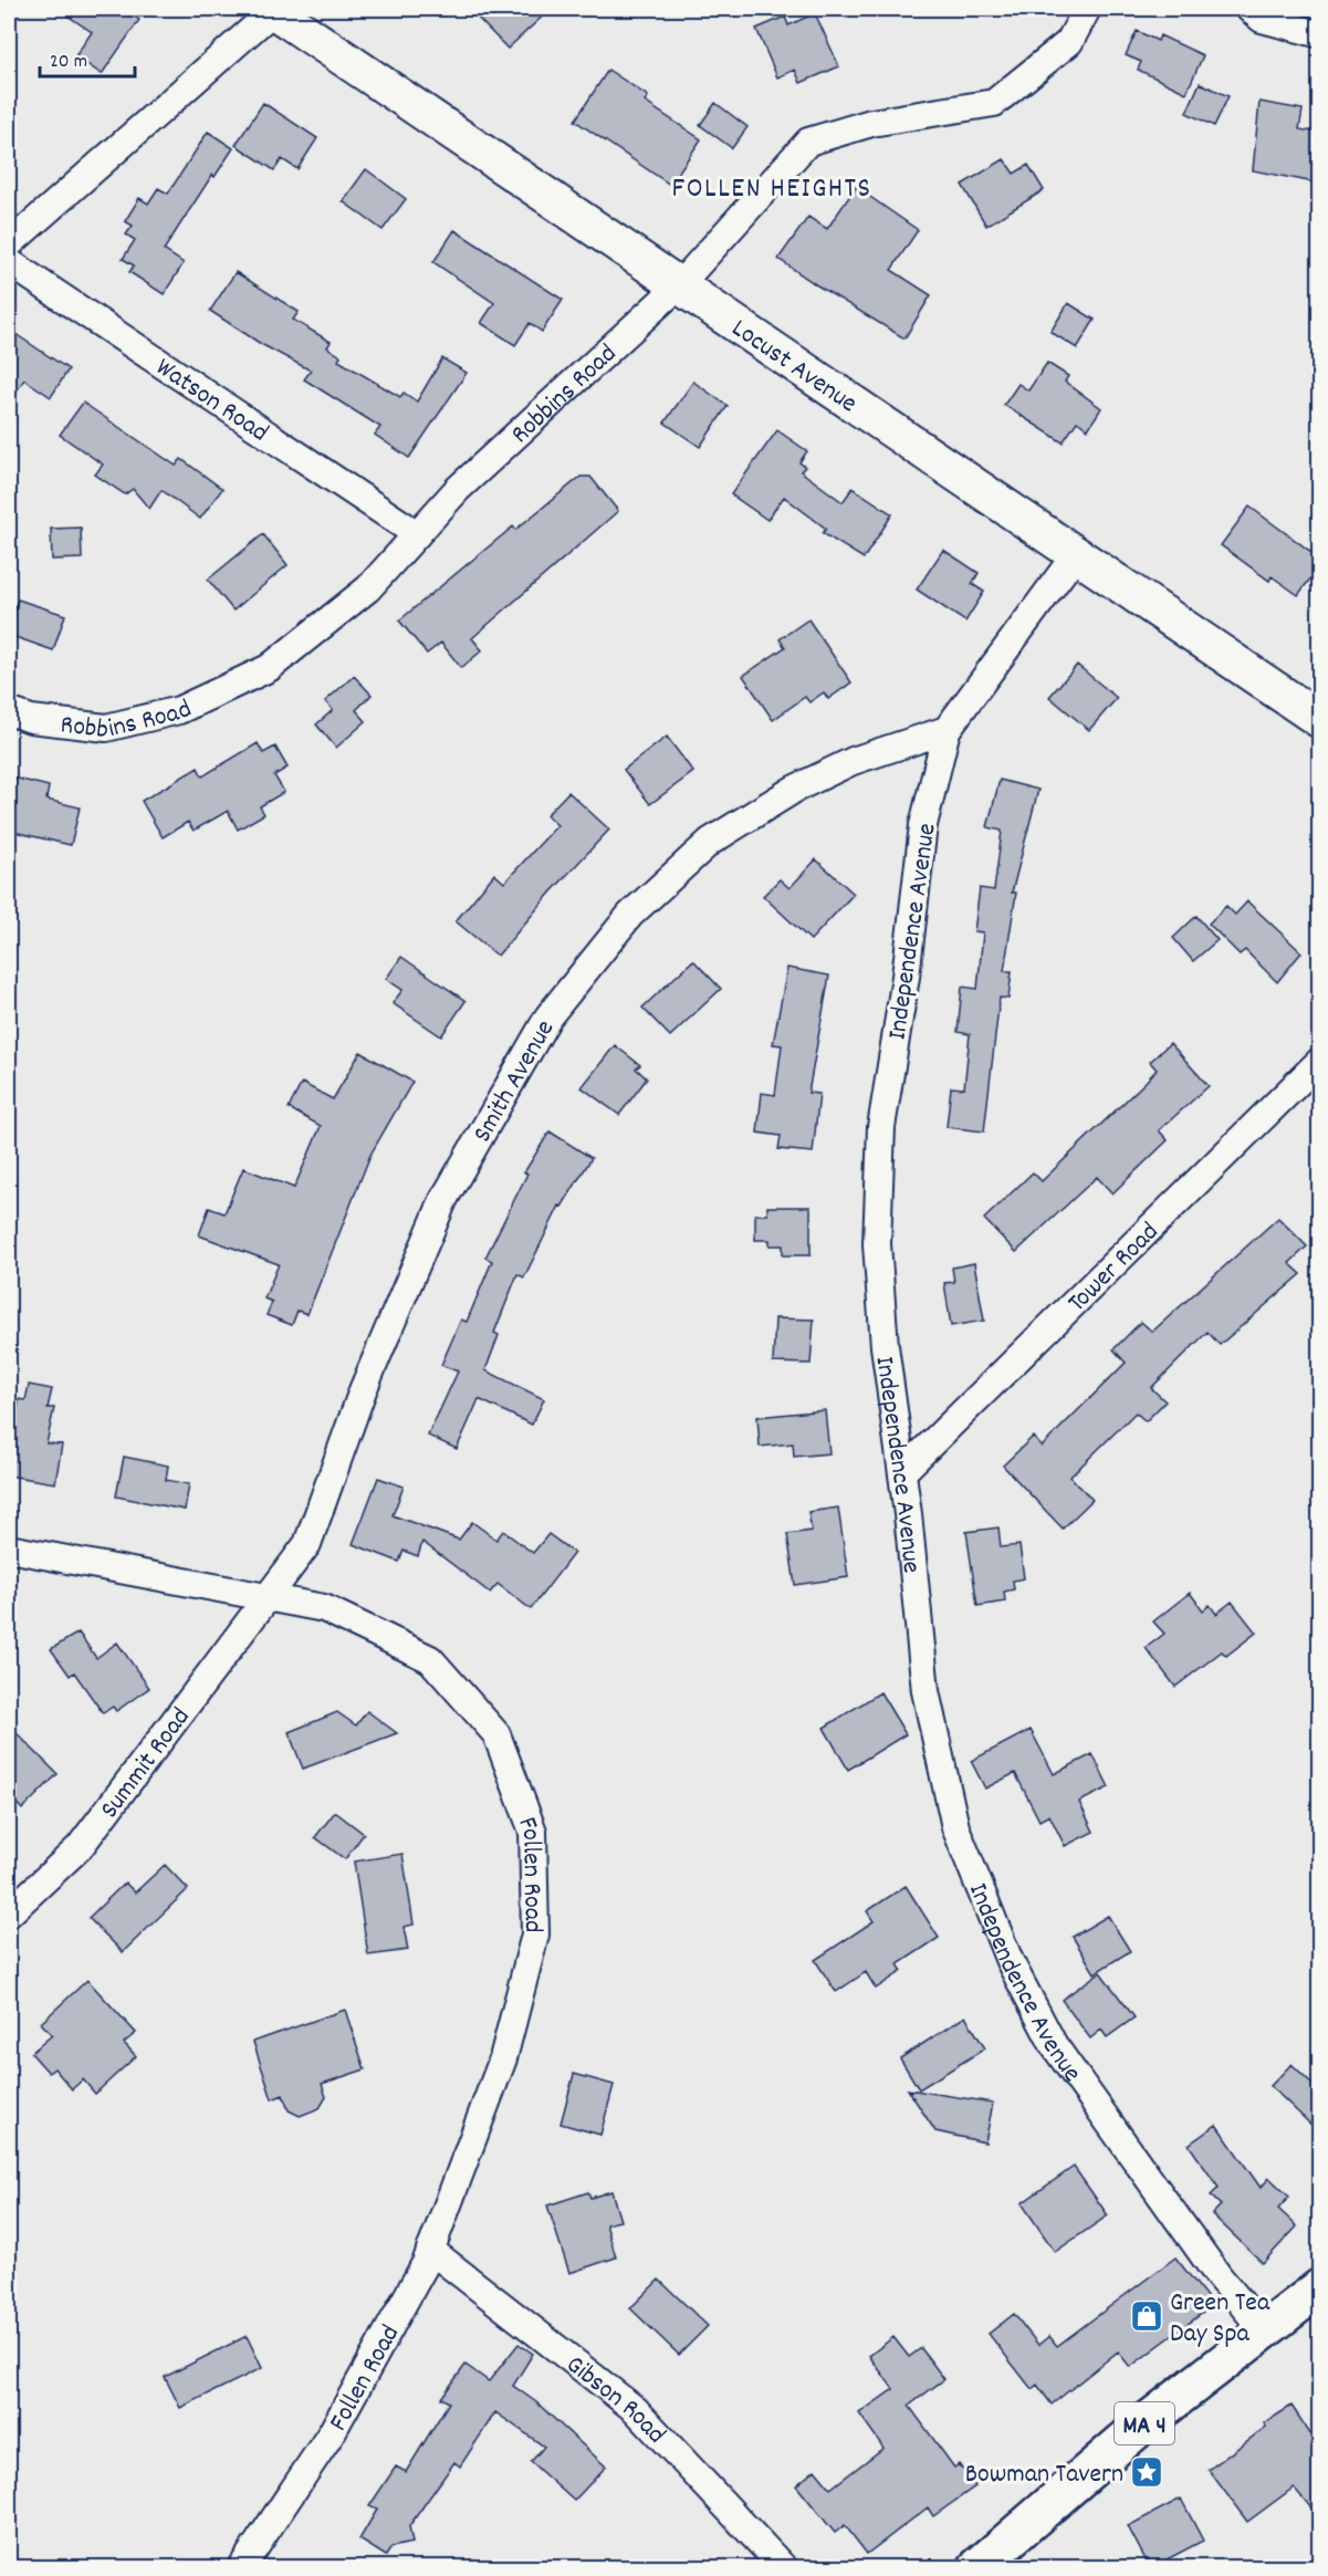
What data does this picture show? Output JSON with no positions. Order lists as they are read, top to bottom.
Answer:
{
  "streets": {
    "main road": ["MA 4"],
    "street": [
      "Locust Avenue",
      "Robbins Road",
      "Watson Road",
      "Independence Avenue",
      "Smith Avenue",
      "Tower Road",
      "Summit Road",
      "Follen Road",
      "Gibson Road"
    ]
  },
  "crossings": [
    ["Locust Avenue", "Robbins Road"],
    ["Locust Avenue", "Independence Avenue"],
    ["Robbins Road", "Watson Road"],
    ["Independence Avenue", "Smith Avenue"],
    ["Independence Avenue", "Tower Road"],
    ["Independence Avenue", "MA 4"],
    ["Smith Avenue", "Summit Road"],
    ["Smith Avenue", "Follen Road"],
    ["Summit Road", "Follen Road"],
    ["Follen Road", "Gibson Road"]
  ],
  "districts": ["FOLLEN HEIGHTS"],
  "places": {
    "shop": ["Green Tea Day Spa"],
    "place": ["Bowman Tavern"]
  },
  "scale_bar": "20 m"
}
